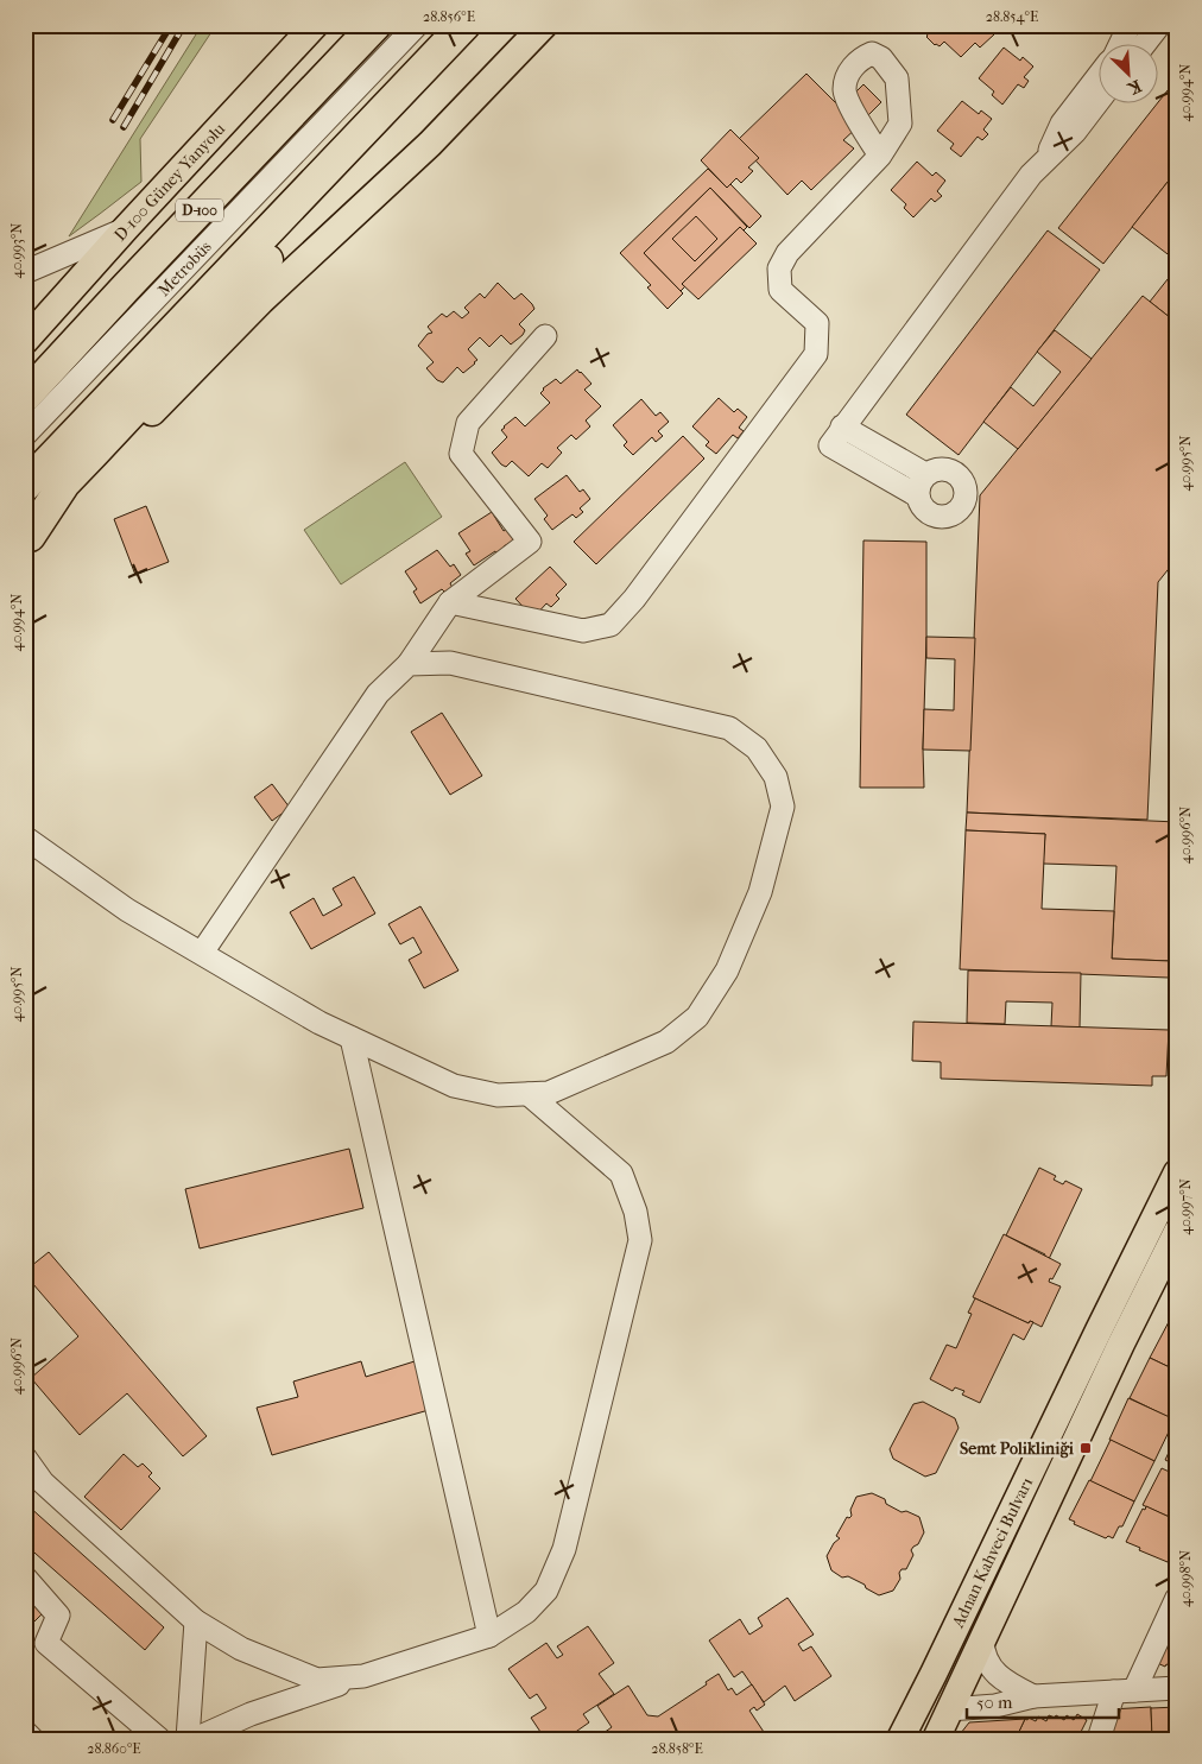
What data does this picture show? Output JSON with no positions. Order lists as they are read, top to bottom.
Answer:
{
  "streets": {
    "highway": ["D-100"],
    "main road": ["D-100 Güney Yanyolu", "Adnan Kahveci Bulvarı"],
    "street": ["Metrobüs"]
  },
  "places": {
    "transit": ["Semt Polikliniği"]
  },
  "scale_bar": "50 m",
  "north": "bottom right",
  "coordinates": [
    "28.856°E",
    "28.854°E",
    "40.994°N",
    "40.993°N",
    "40.995°N",
    "40.996°N",
    "40.997°N",
    "40.998°N",
    "28.860°E",
    "28.858°E"
  ]
}
